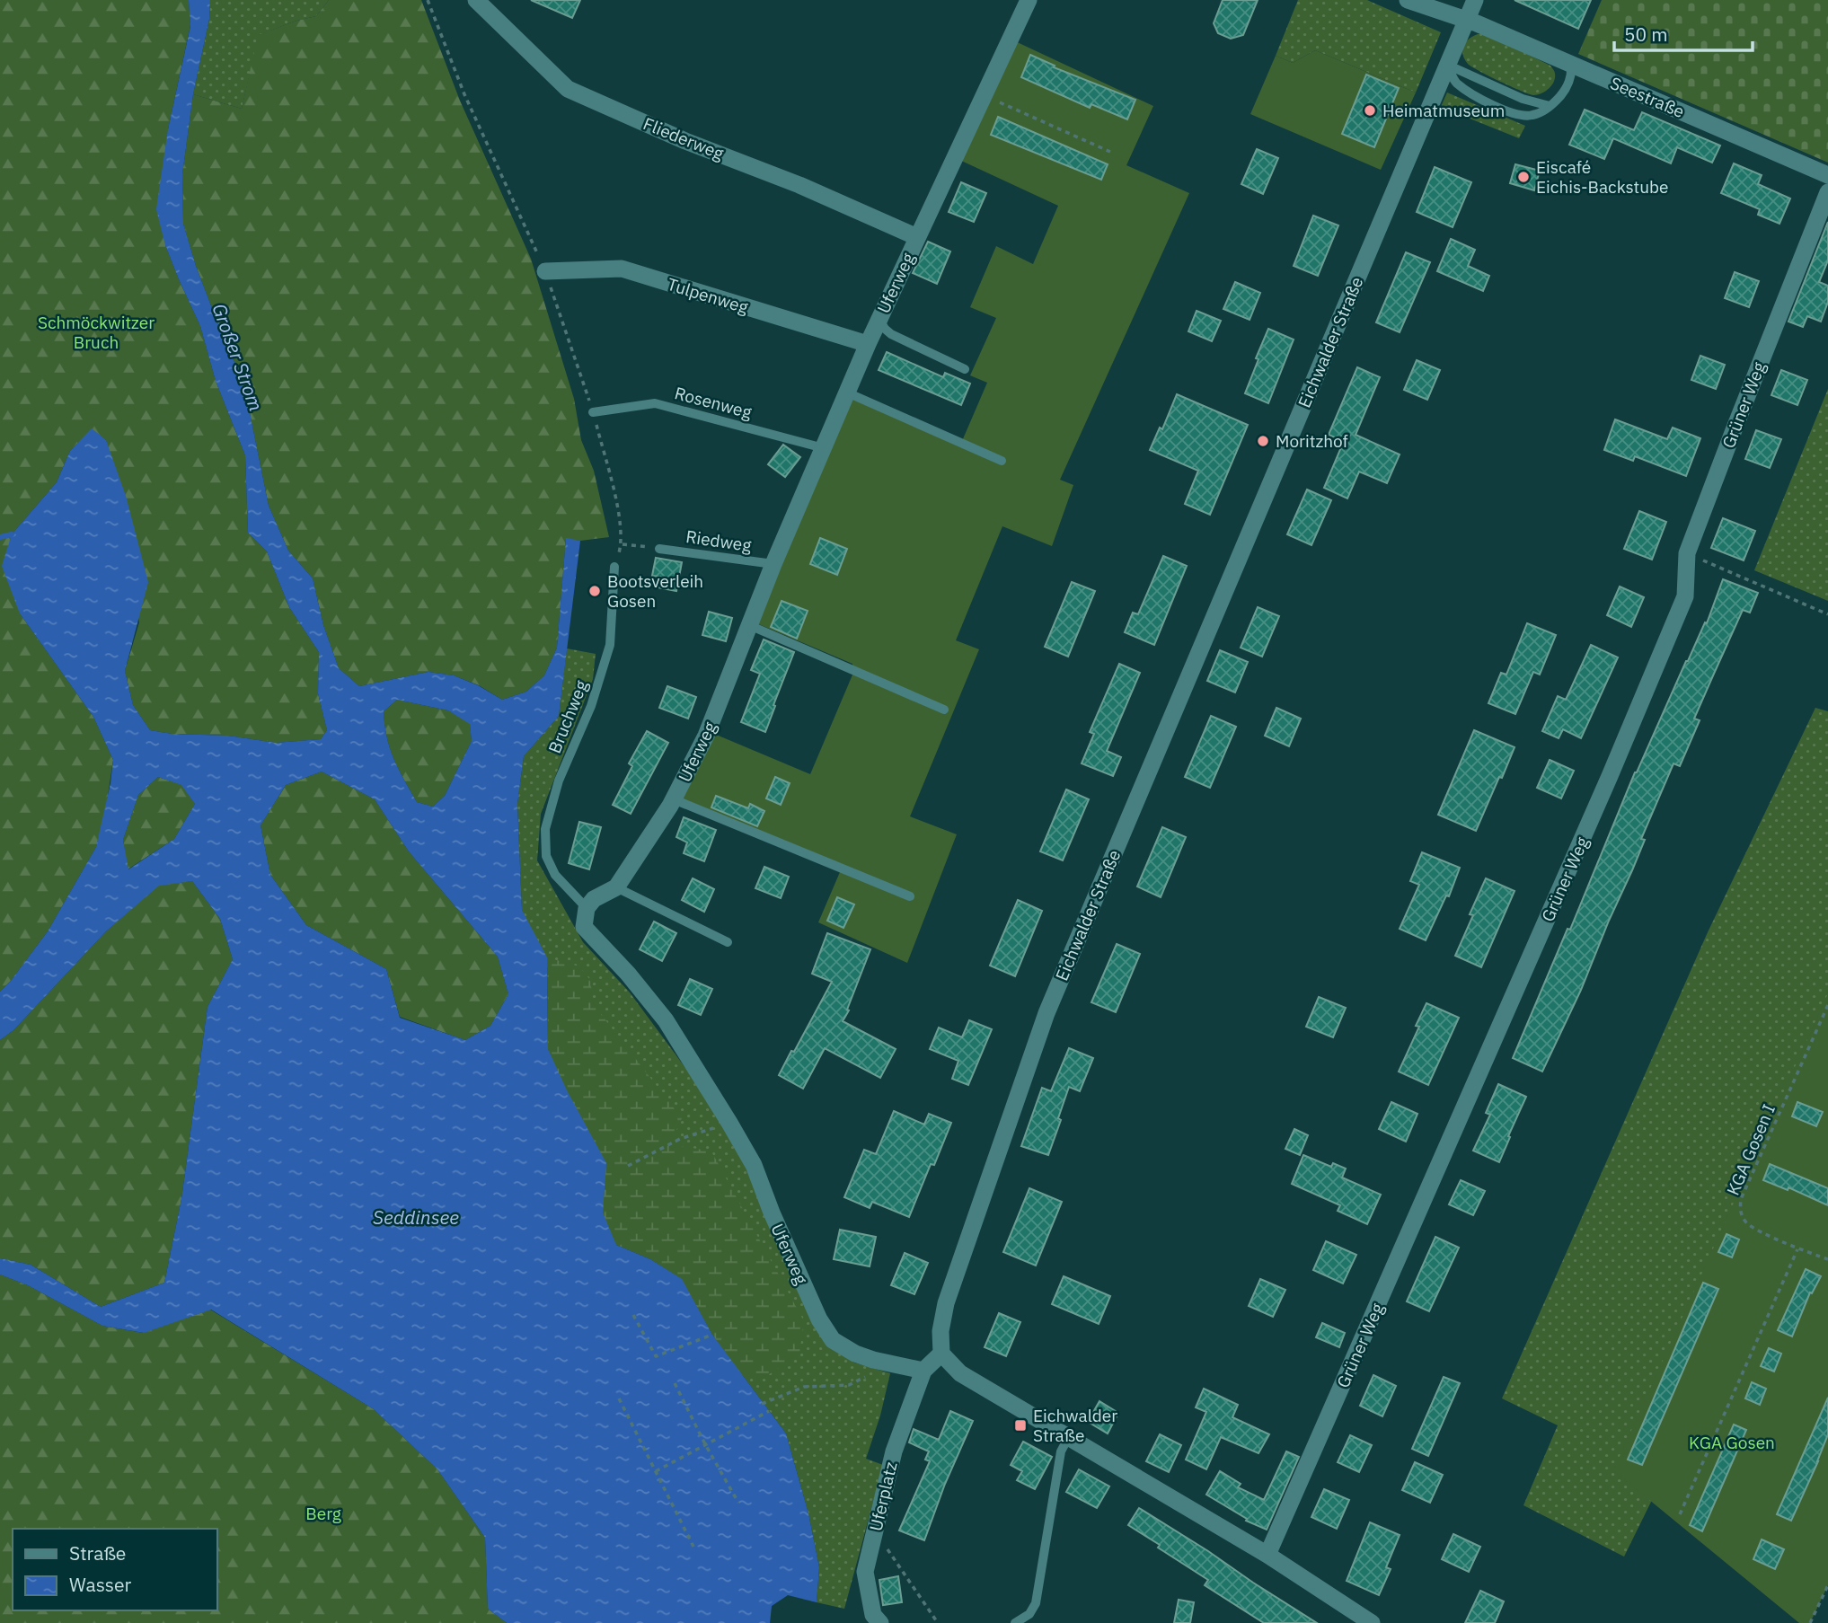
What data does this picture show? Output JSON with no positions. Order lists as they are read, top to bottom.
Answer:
{
  "streets": {
    "street": [
      "Seestraße",
      "Fliederweg",
      "Uferweg",
      "Tulpenweg",
      "Eichwalder Straße",
      "Grüner Weg",
      "Uferplatz"
    ],
    "lane": ["Rosenweg", "Riedweg", "Bruchweg"],
    "path": ["KGA Gosen I"]
  },
  "crossings": [
    ["Seestraße", "Eichwalder Straße"],
    ["Fliederweg", "Uferweg"],
    ["Uferweg", "Tulpenweg"],
    ["Uferweg", "Rosenweg"],
    ["Uferweg", "Riedweg"],
    ["Uferweg", "Bruchweg"],
    ["Uferweg", "Uferplatz"]
  ],
  "water": ["Großer Strom", "Seddinsee"],
  "parks": ["Schmöckwitzer Bruch", "KGA Gosen", "Berg"],
  "places": {
    "other": [
      "Heimatmuseum",
      "Eiscafé Eichis-Backstube",
      "Moritzhof",
      "Bootsverleih Gosen"
    ],
    "transit": ["Eichwalder Straße"]
  },
  "legend": ["Straße", "Wasser"],
  "scale_bar": "50 m"
}
